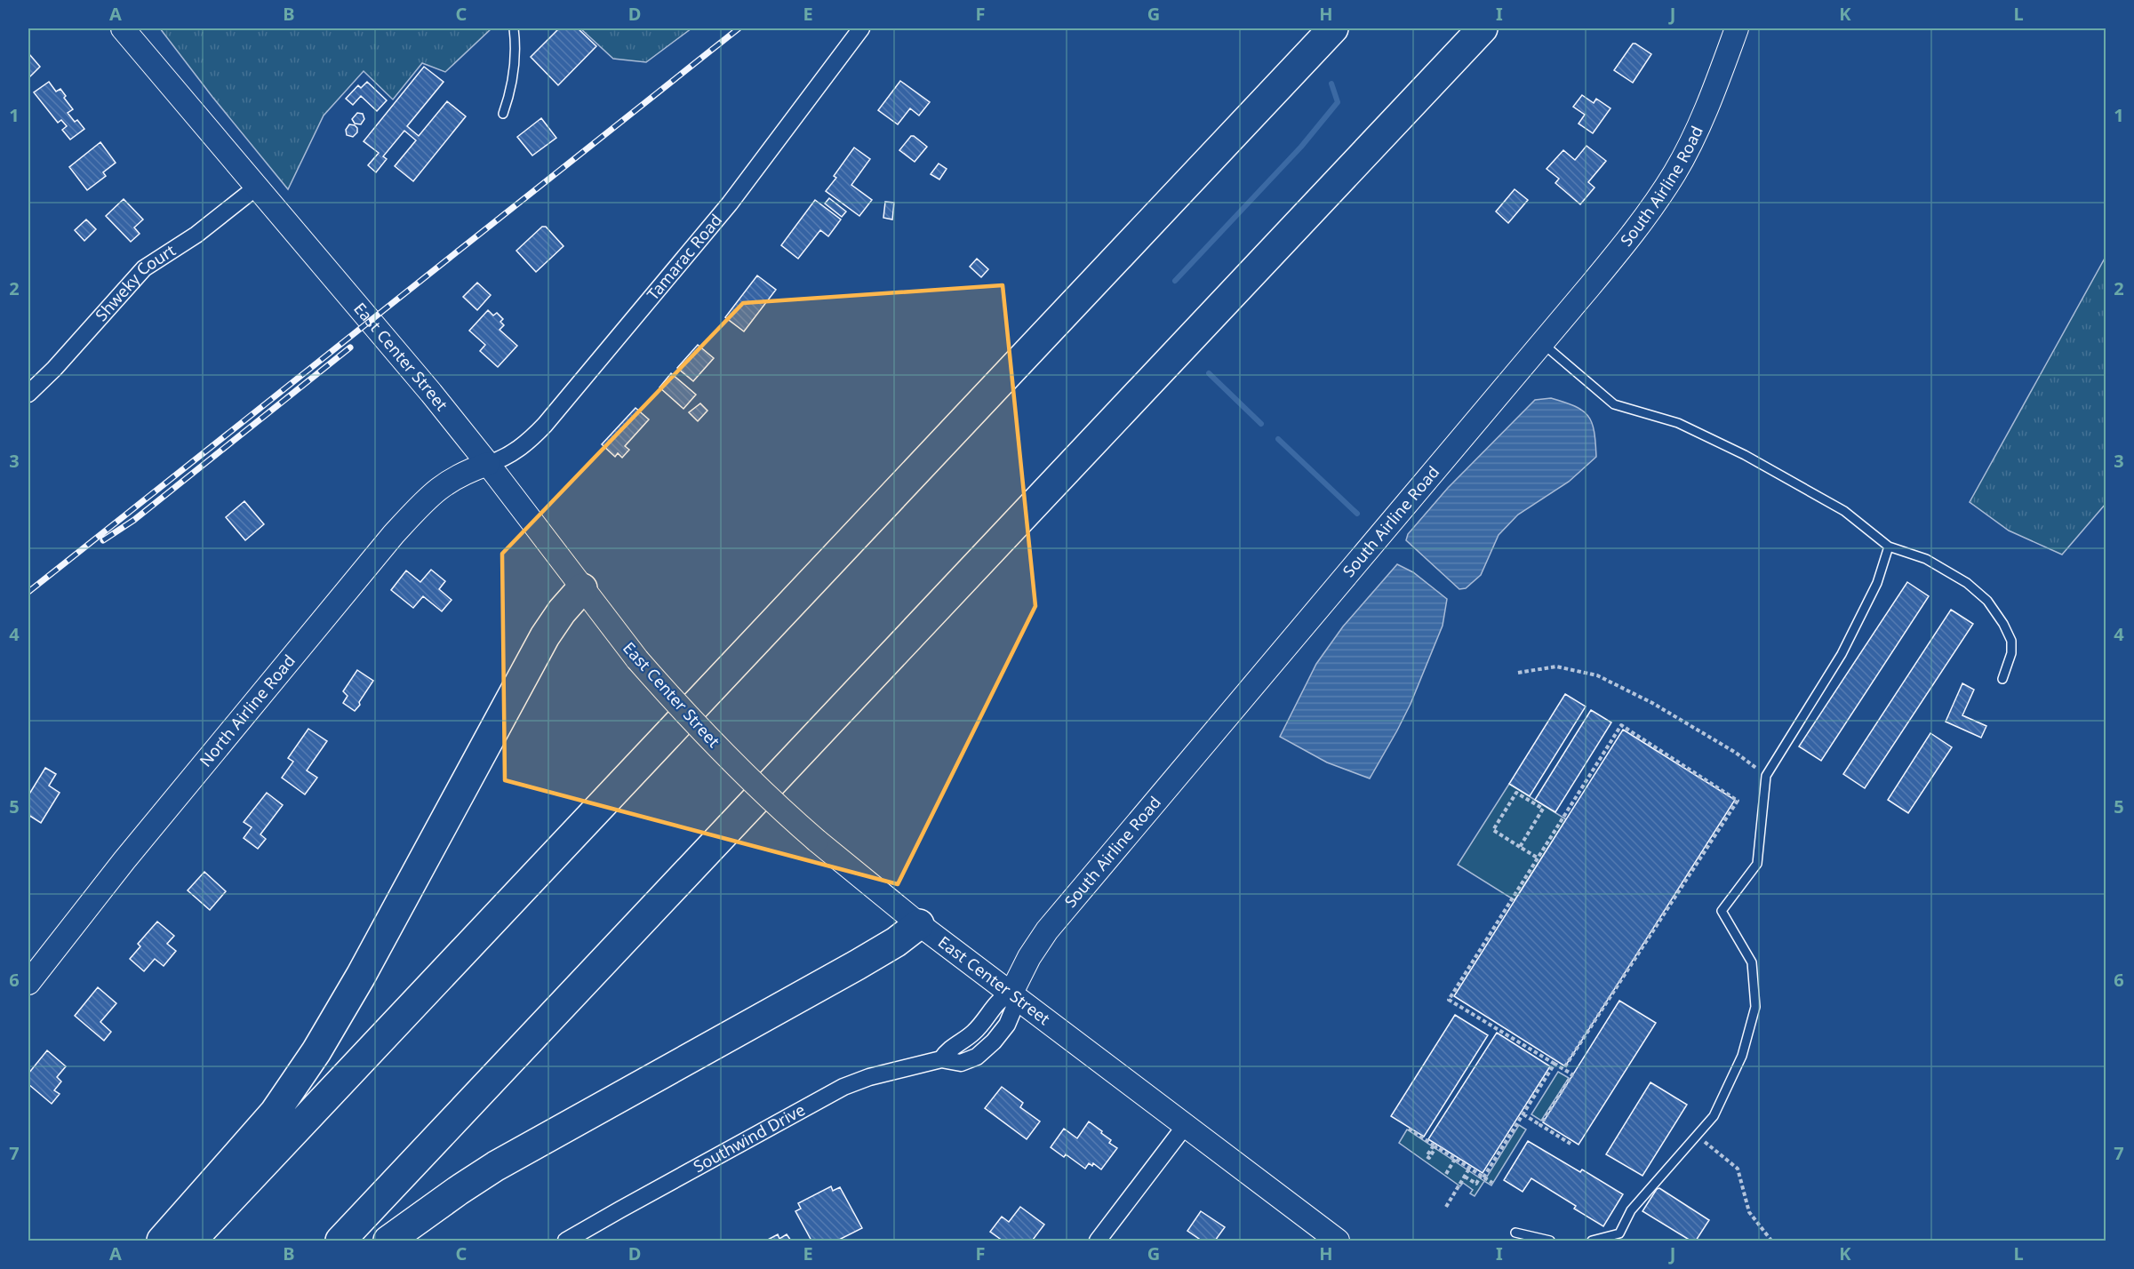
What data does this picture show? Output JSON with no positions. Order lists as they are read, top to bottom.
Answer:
{
  "streets": {
    "main road": ["South Airline Road", "East Center Street", "North Airline Road"],
    "street": ["Tamarac Road", "Shweky Court", "Southwind Drive"]
  },
  "crossings": [
    ["South Airline Road", "East Center Street"],
    ["South Airline Road", "Southwind Drive"],
    ["Tamarac Road", "East Center Street"],
    ["Tamarac Road", "North Airline Road"],
    ["Shweky Court", "East Center Street"],
    ["East Center Street", "North Airline Road"],
    ["East Center Street", "Southwind Drive"]
  ],
  "grid": {
    "columns": [
      "A",
      "B",
      "C",
      "D",
      "E",
      "F",
      "G",
      "H",
      "I",
      "J",
      "K",
      "L"
    ],
    "rows": [
      "1",
      "2",
      "3",
      "4",
      "5",
      "6",
      "7"
    ]
  }
}
